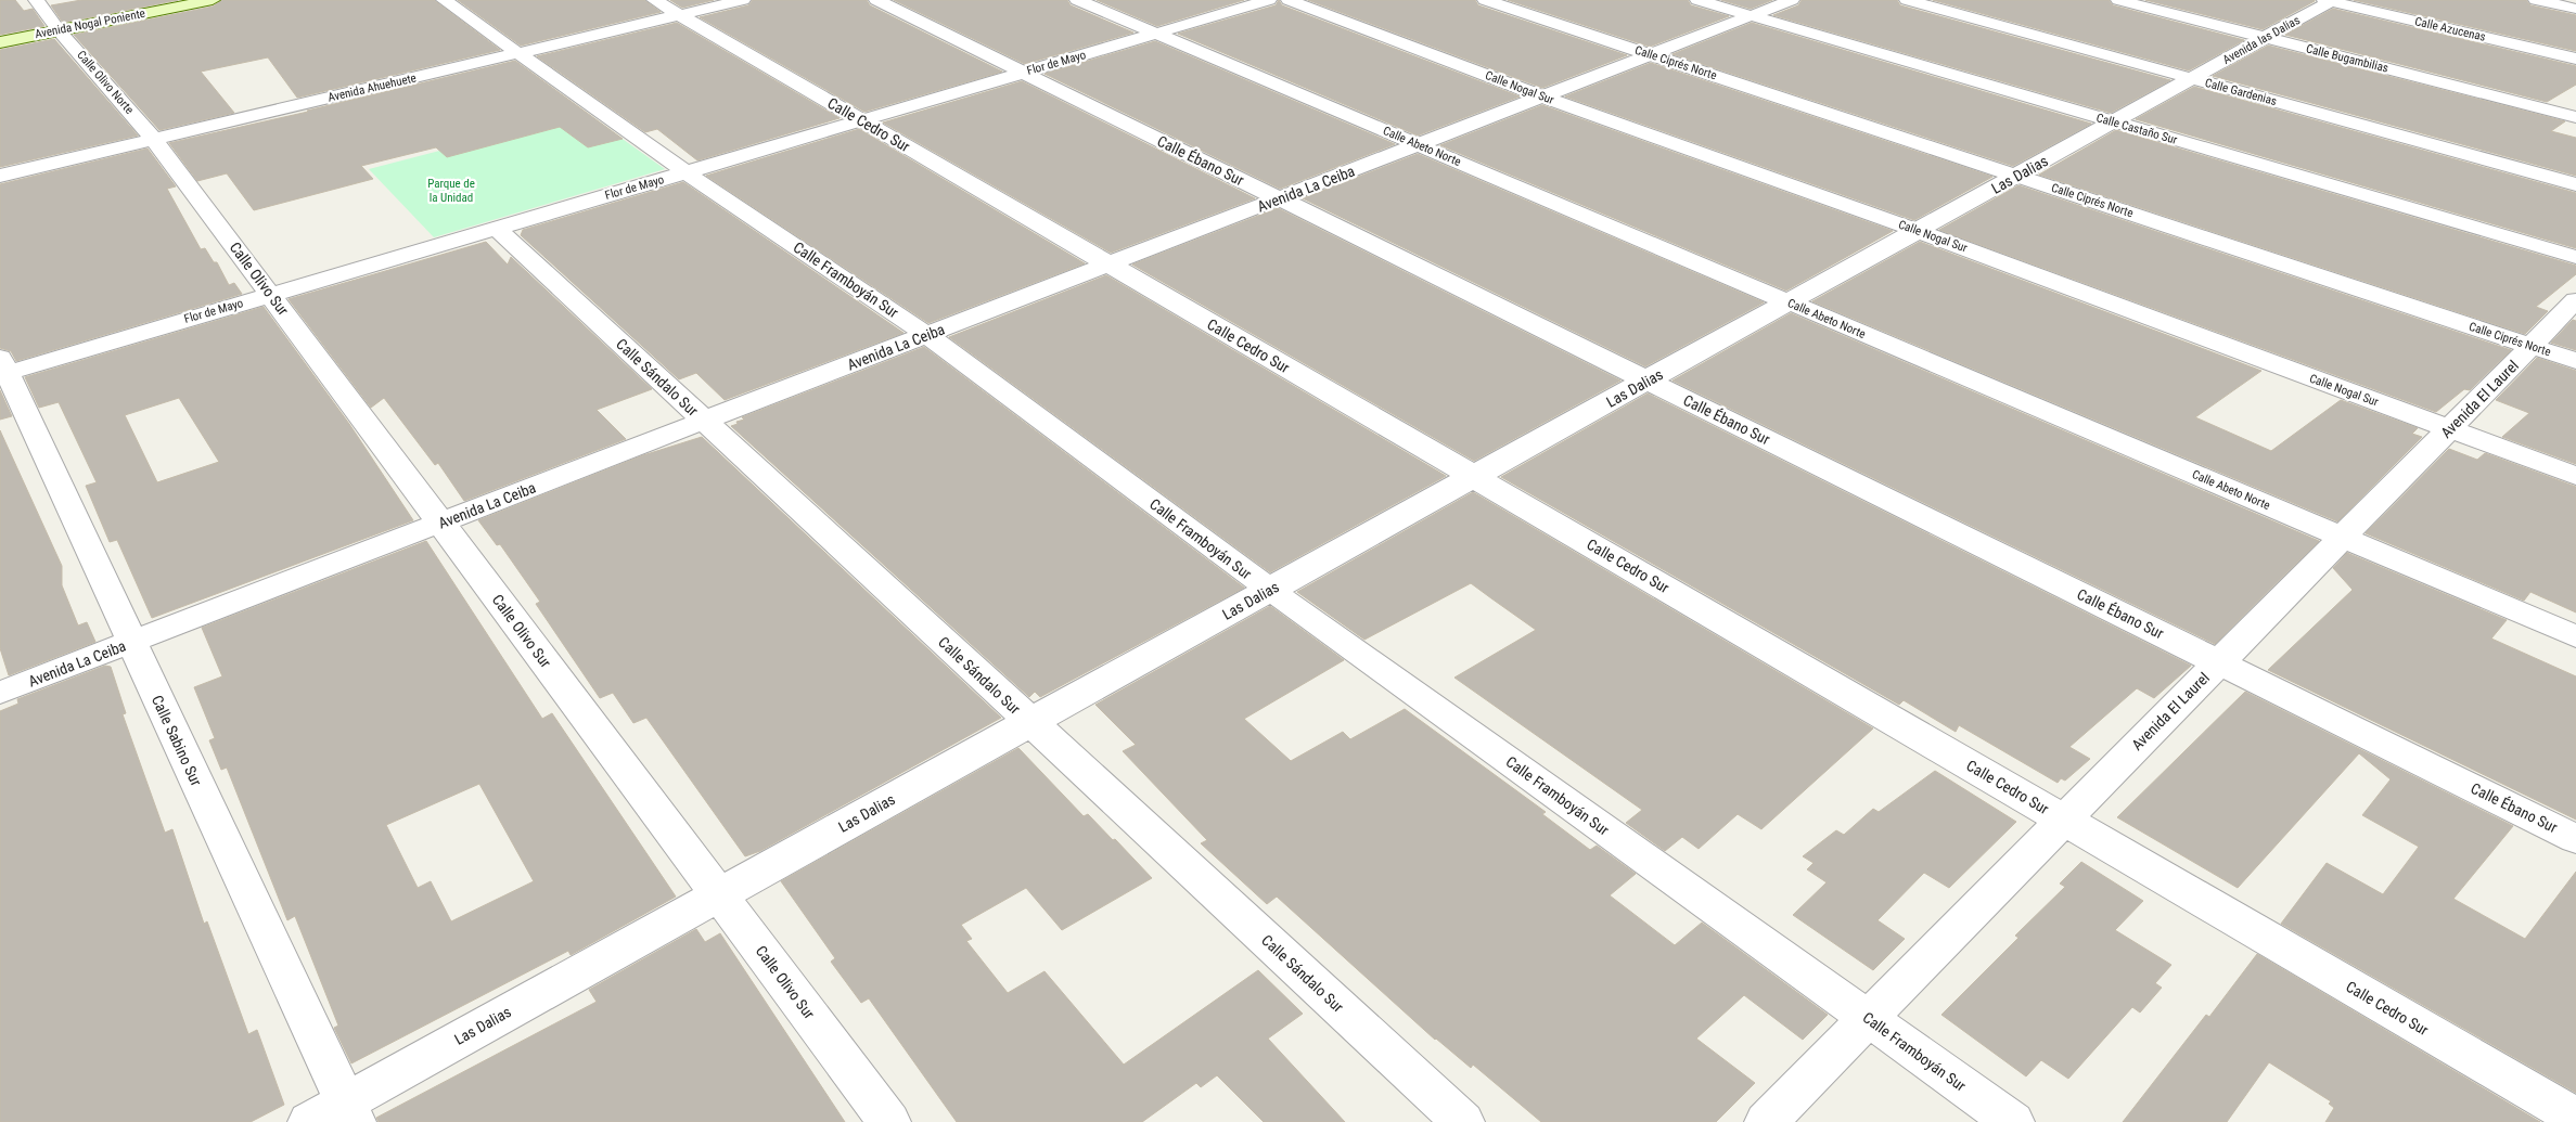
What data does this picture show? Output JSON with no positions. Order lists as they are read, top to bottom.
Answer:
{
  "streets": {
    "street": [
      "Avenida Nogal Poniente",
      "Calle Azucenas",
      "Avenida las Dalias",
      "Calle Bugambilias",
      "Flor de Mayo",
      "Calle Ciprés Norte",
      "Calle Olivo Norte",
      "Avenida Ahuehuete",
      "Calle Nogal Sur",
      "Calle Gardenias",
      "Calle Cedro Sur",
      "Calle Castaño Sur",
      "Calle Abeto Norte",
      "Calle Ébano Sur",
      "Las Dalias",
      "Avenida La Ceiba",
      "Calle Olivo Sur",
      "Calle Framboyán Sur",
      "Calle Sándalo Sur",
      "Avenida El Laurel",
      "Calle Sabino Sur"
    ]
  },
  "crossings": [
    ["Avenida Nogal Poniente", "Calle Olivo Norte"],
    ["Calle Azucenas", "Avenida las Dalias"],
    ["Avenida las Dalias", "Calle Bugambilias"],
    ["Avenida las Dalias", "Calle Gardenias"],
    ["Avenida las Dalias", "Las Dalias"],
    ["Flor de Mayo", "Calle Cedro Sur"],
    ["Flor de Mayo", "Calle Abeto Norte"],
    ["Flor de Mayo", "Calle Ébano Sur"],
    ["Flor de Mayo", "Calle Olivo Sur"],
    ["Flor de Mayo", "Calle Framboyán Sur"],
    ["Flor de Mayo", "Calle Sándalo Sur"],
    ["Flor de Mayo", "Calle Sabino Sur"],
    ["Calle Ciprés Norte", "Las Dalias"],
    ["Calle Ciprés Norte", "Avenida La Ceiba"],
    ["Calle Ciprés Norte", "Avenida El Laurel"],
    ["Calle Olivo Norte", "Avenida Ahuehuete"],
    ["Calle Olivo Norte", "Calle Olivo Sur"],
    ["Avenida Ahuehuete", "Calle Cedro Sur"],
    ["Avenida Ahuehuete", "Calle Olivo Sur"],
    ["Avenida Ahuehuete", "Calle Framboyán Sur"],
    ["Calle Nogal Sur", "Las Dalias"],
    ["Calle Nogal Sur", "Avenida La Ceiba"],
    ["Calle Nogal Sur", "Avenida El Laurel"],
    ["Calle Gardenias", "Las Dalias"],
    ["Calle Cedro Sur", "Las Dalias"],
    ["Calle Cedro Sur", "Avenida La Ceiba"],
    ["Calle Cedro Sur", "Avenida El Laurel"],
    ["Calle Castaño Sur", "Las Dalias"],
    ["Calle Castaño Sur", "Avenida La Ceiba"],
    ["Calle Abeto Norte", "Las Dalias"],
    ["Calle Abeto Norte", "Avenida La Ceiba"],
    ["Calle Abeto Norte", "Avenida El Laurel"],
    ["Calle Ébano Sur", "Las Dalias"],
    ["Calle Ébano Sur", "Avenida La Ceiba"],
    ["Calle Ébano Sur", "Avenida El Laurel"],
    ["Las Dalias", "Calle Olivo Sur"],
    ["Las Dalias", "Calle Framboyán Sur"],
    ["Las Dalias", "Calle Sándalo Sur"],
    ["Las Dalias", "Calle Sabino Sur"],
    ["Avenida La Ceiba", "Calle Olivo Sur"],
    ["Avenida La Ceiba", "Calle Framboyán Sur"],
    ["Avenida La Ceiba", "Calle Sándalo Sur"],
    ["Avenida La Ceiba", "Calle Sabino Sur"],
    ["Calle Framboyán Sur", "Avenida El Laurel"]
  ],
  "parks": ["Parque de la Unidad"]
}
